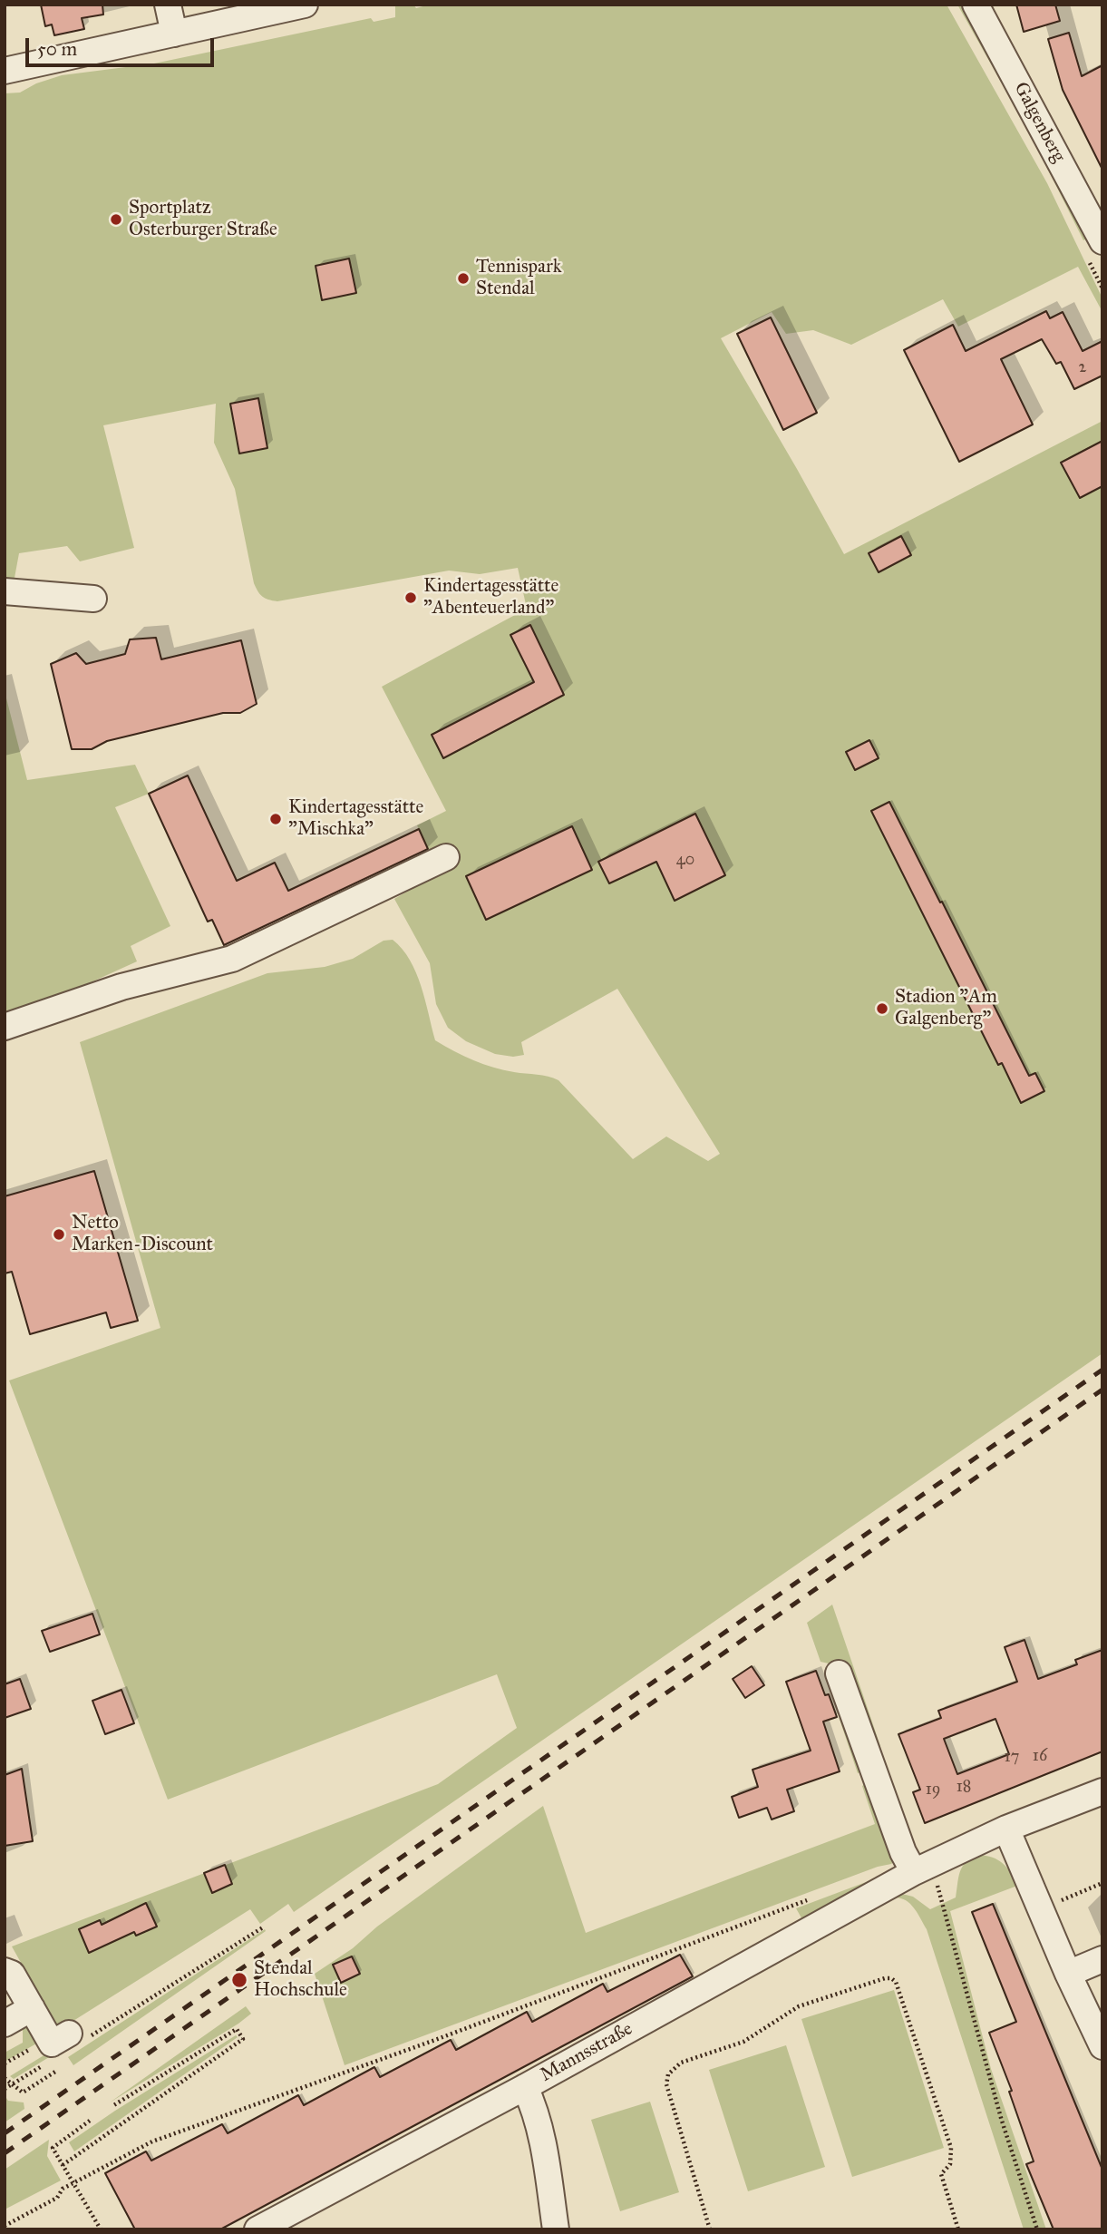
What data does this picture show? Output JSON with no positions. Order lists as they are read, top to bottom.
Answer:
{
  "streets": {
    "street": ["Galgenberg", "Mannsstraße"]
  },
  "places": [
    "Sportplatz Osterburger Straße",
    "Tennispark Stendal",
    "Kindertagesstätte \"Abenteuerland\"",
    "Kindertagesstätte \"Mischka\"",
    "Stadion \"Am Galgenberg\"",
    "Netto Marken-Discount",
    "Stendal Hochschule"
  ],
  "house_numbers": [
    "2",
    "40",
    "16",
    "17",
    "18",
    "19"
  ],
  "scale_bar": "50 m"
}
